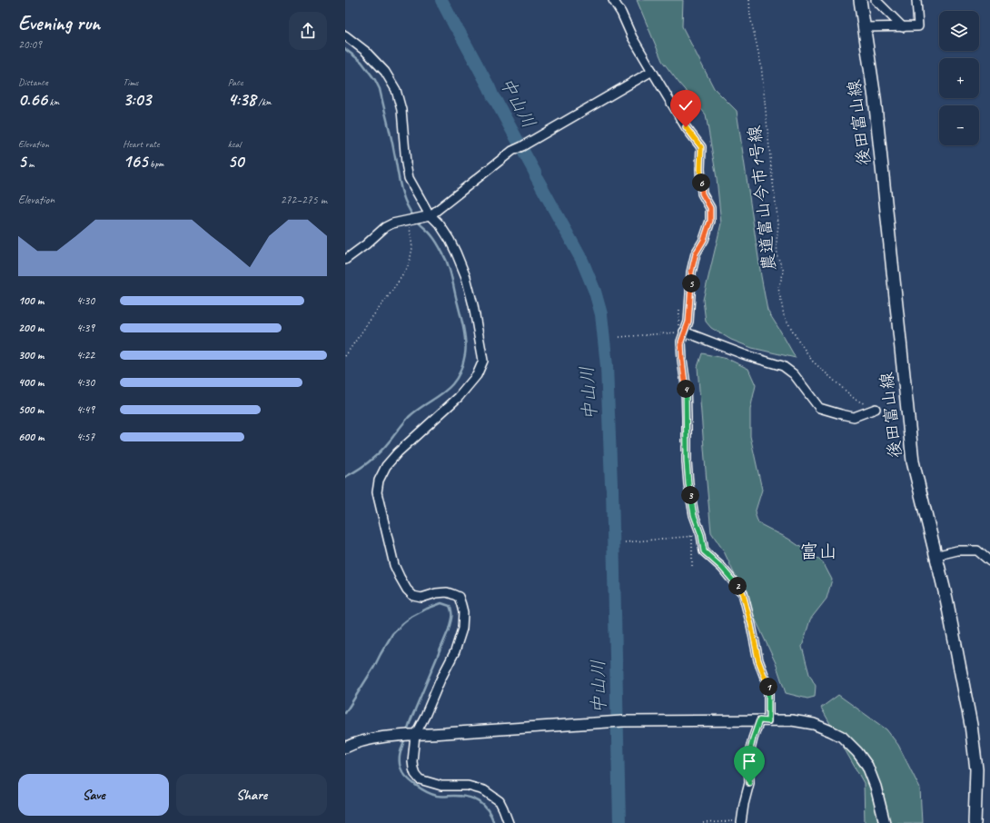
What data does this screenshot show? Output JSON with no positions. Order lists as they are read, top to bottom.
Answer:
{
  "streets": {
    "main road": ["後田富山線"],
    "path": ["農道富山今市1号線"]
  },
  "crossings": [
    ["後田富山線", "農道富山今市1号線"]
  ],
  "districts": ["富山"],
  "water": ["中山川"],
  "page": {
    "heading": ["Evening run", "20:09"],
    "map_buttons": ["+", "−"],
    "stats": [
      ["Distance", "0.66 km"],
      ["Time", "3:03"],
      ["Pace", "4:38 /km"],
      ["Elevation", "5 m"],
      ["Heart rate", "165 bpm"],
      ["kcal", "50"]
    ],
    "pins": [
      "6",
      "5",
      "4",
      "3",
      "2",
      "1"
    ],
    "chart": ["Elevation", "272–275 m"],
    "list": [
      {
        "name": "100 m",
        "note": "4:30"
      },
      {
        "name": "200 m",
        "note": "4:39"
      },
      {
        "name": "300 m",
        "note": "4:22"
      },
      {
        "name": "400 m",
        "note": "4:30"
      },
      {
        "name": "500 m",
        "note": "4:49"
      },
      {
        "name": "600 m",
        "note": "4:57"
      }
    ],
    "buttons": ["Save", "Share"]
  }
}
